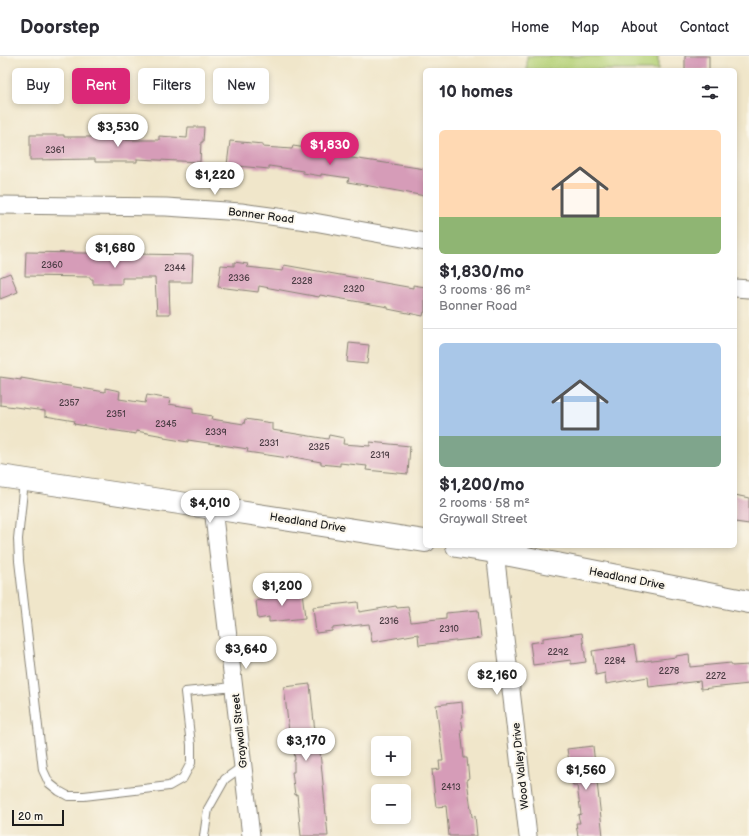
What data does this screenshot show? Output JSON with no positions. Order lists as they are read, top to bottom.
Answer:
{
  "streets": {
    "main road": ["Headland Drive"],
    "street": ["Bonner Road", "Graywall Street", "Wood Valley Drive"]
  },
  "crossings": [
    ["Headland Drive", "Graywall Street"],
    ["Headland Drive", "Wood Valley Drive"]
  ],
  "house_numbers": [
    "2361",
    "2360",
    "2344",
    "2336",
    "2328",
    "2320",
    "2357",
    "2351",
    "2345",
    "2339",
    "2331",
    "2325",
    "2319",
    "2316",
    "2310",
    "2292",
    "2284",
    "2278",
    "2272",
    "2413"
  ],
  "scale_bar": "20 m",
  "page": {
    "header": "Doorstep",
    "nav": [
      "Home",
      "Map",
      "About",
      "Contact"
    ],
    "chip": [
      "Buy",
      "Rent",
      "Filters",
      "New"
    ],
    "heading": "10 homes",
    "price": [
      "$3,530",
      "$1,830",
      "$1,220",
      "$1,680",
      "$4,010",
      "$1,200",
      "$3,640",
      "$2,160",
      "$3,170",
      "$1,560"
    ],
    "list": [
      {
        "name": "$1,830/mo",
        "note": "3 rooms · 86 m² · Bonner Road"
      },
      {
        "name": "$1,200/mo",
        "note": "2 rooms · 58 m² · Graywall Street"
      }
    ],
    "map_buttons": ["+", "−"],
    "scale": "20 m"
  }
}
